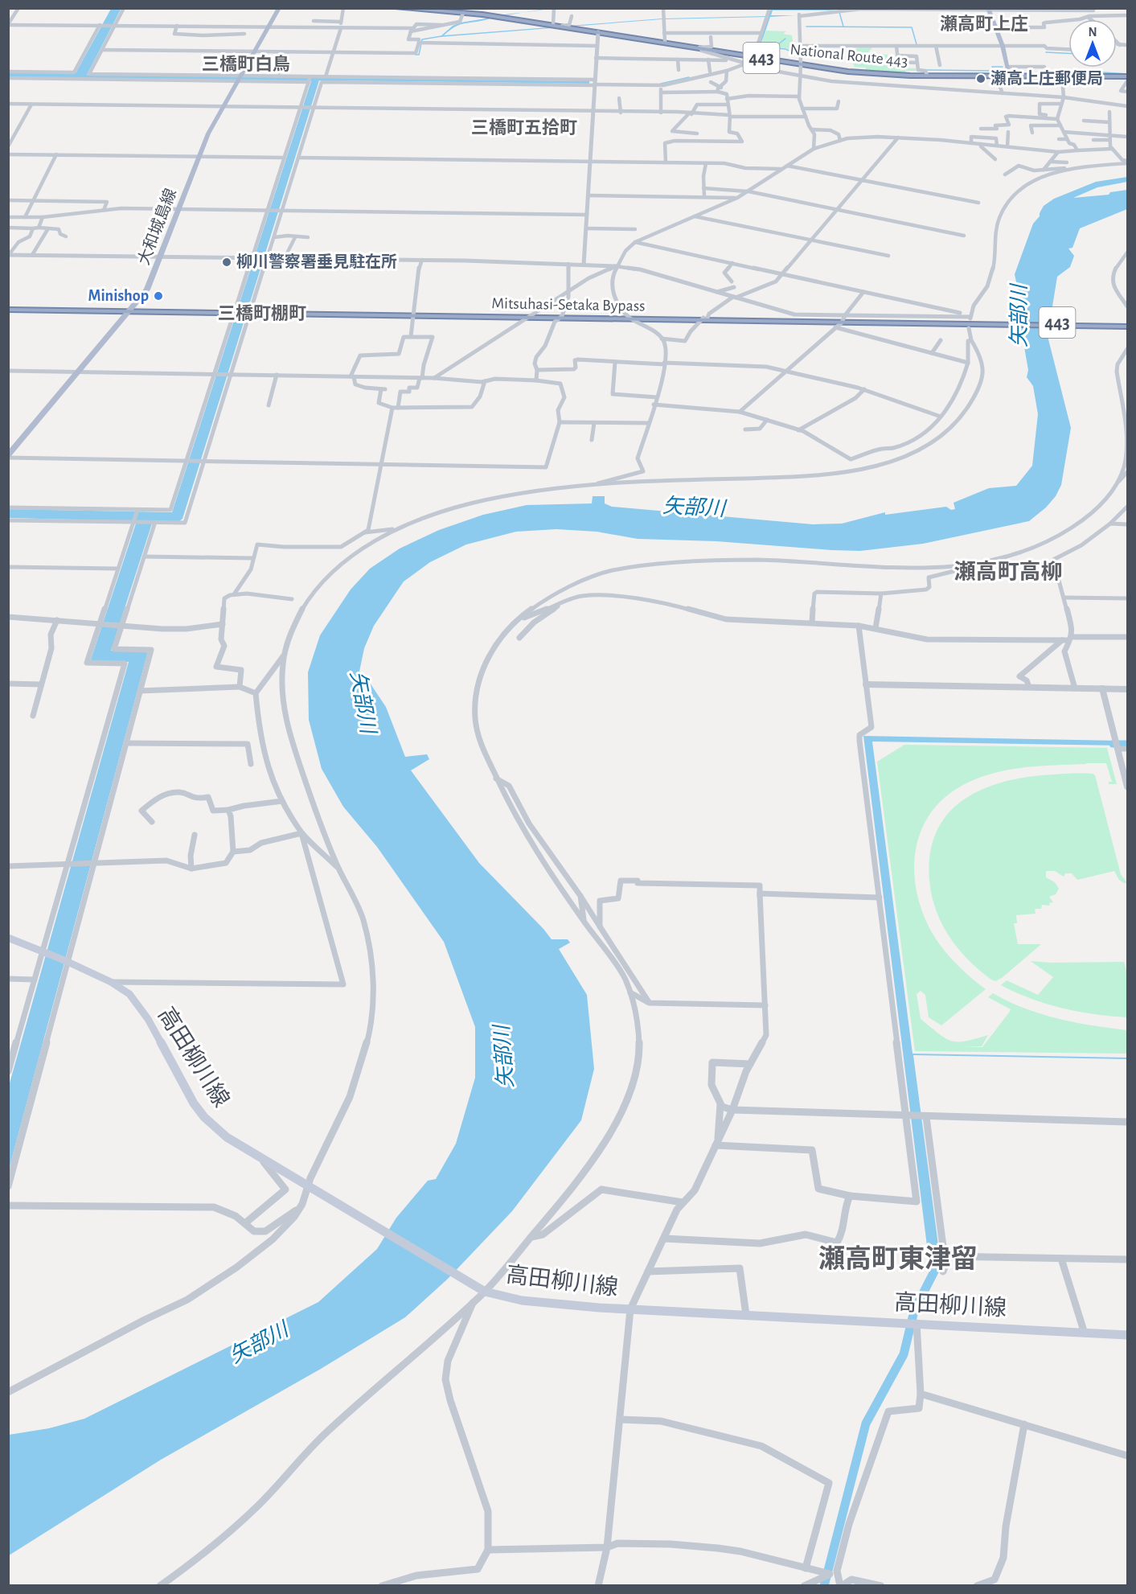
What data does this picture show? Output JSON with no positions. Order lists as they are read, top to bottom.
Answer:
{
  "streets": {
    "highway": ["National Route 443", "443", "Mitsuhasi-Setaka Bypass"],
    "main road": ["大和城島線", "高田柳川線"]
  },
  "crossings": [
    ["大和城島線", "Mitsuhasi-Setaka Bypass"]
  ],
  "districts": [
    "瀬高町上庄",
    "三橋町白鳥",
    "三橋町五拾町",
    "三橋町棚町",
    "瀬高町高柳",
    "瀬高町東津留"
  ],
  "water": ["矢部川"],
  "places": ["瀬高上庄郵便局", "柳川警察署垂見駐在所", "Minishop"],
  "north": "top"
}
